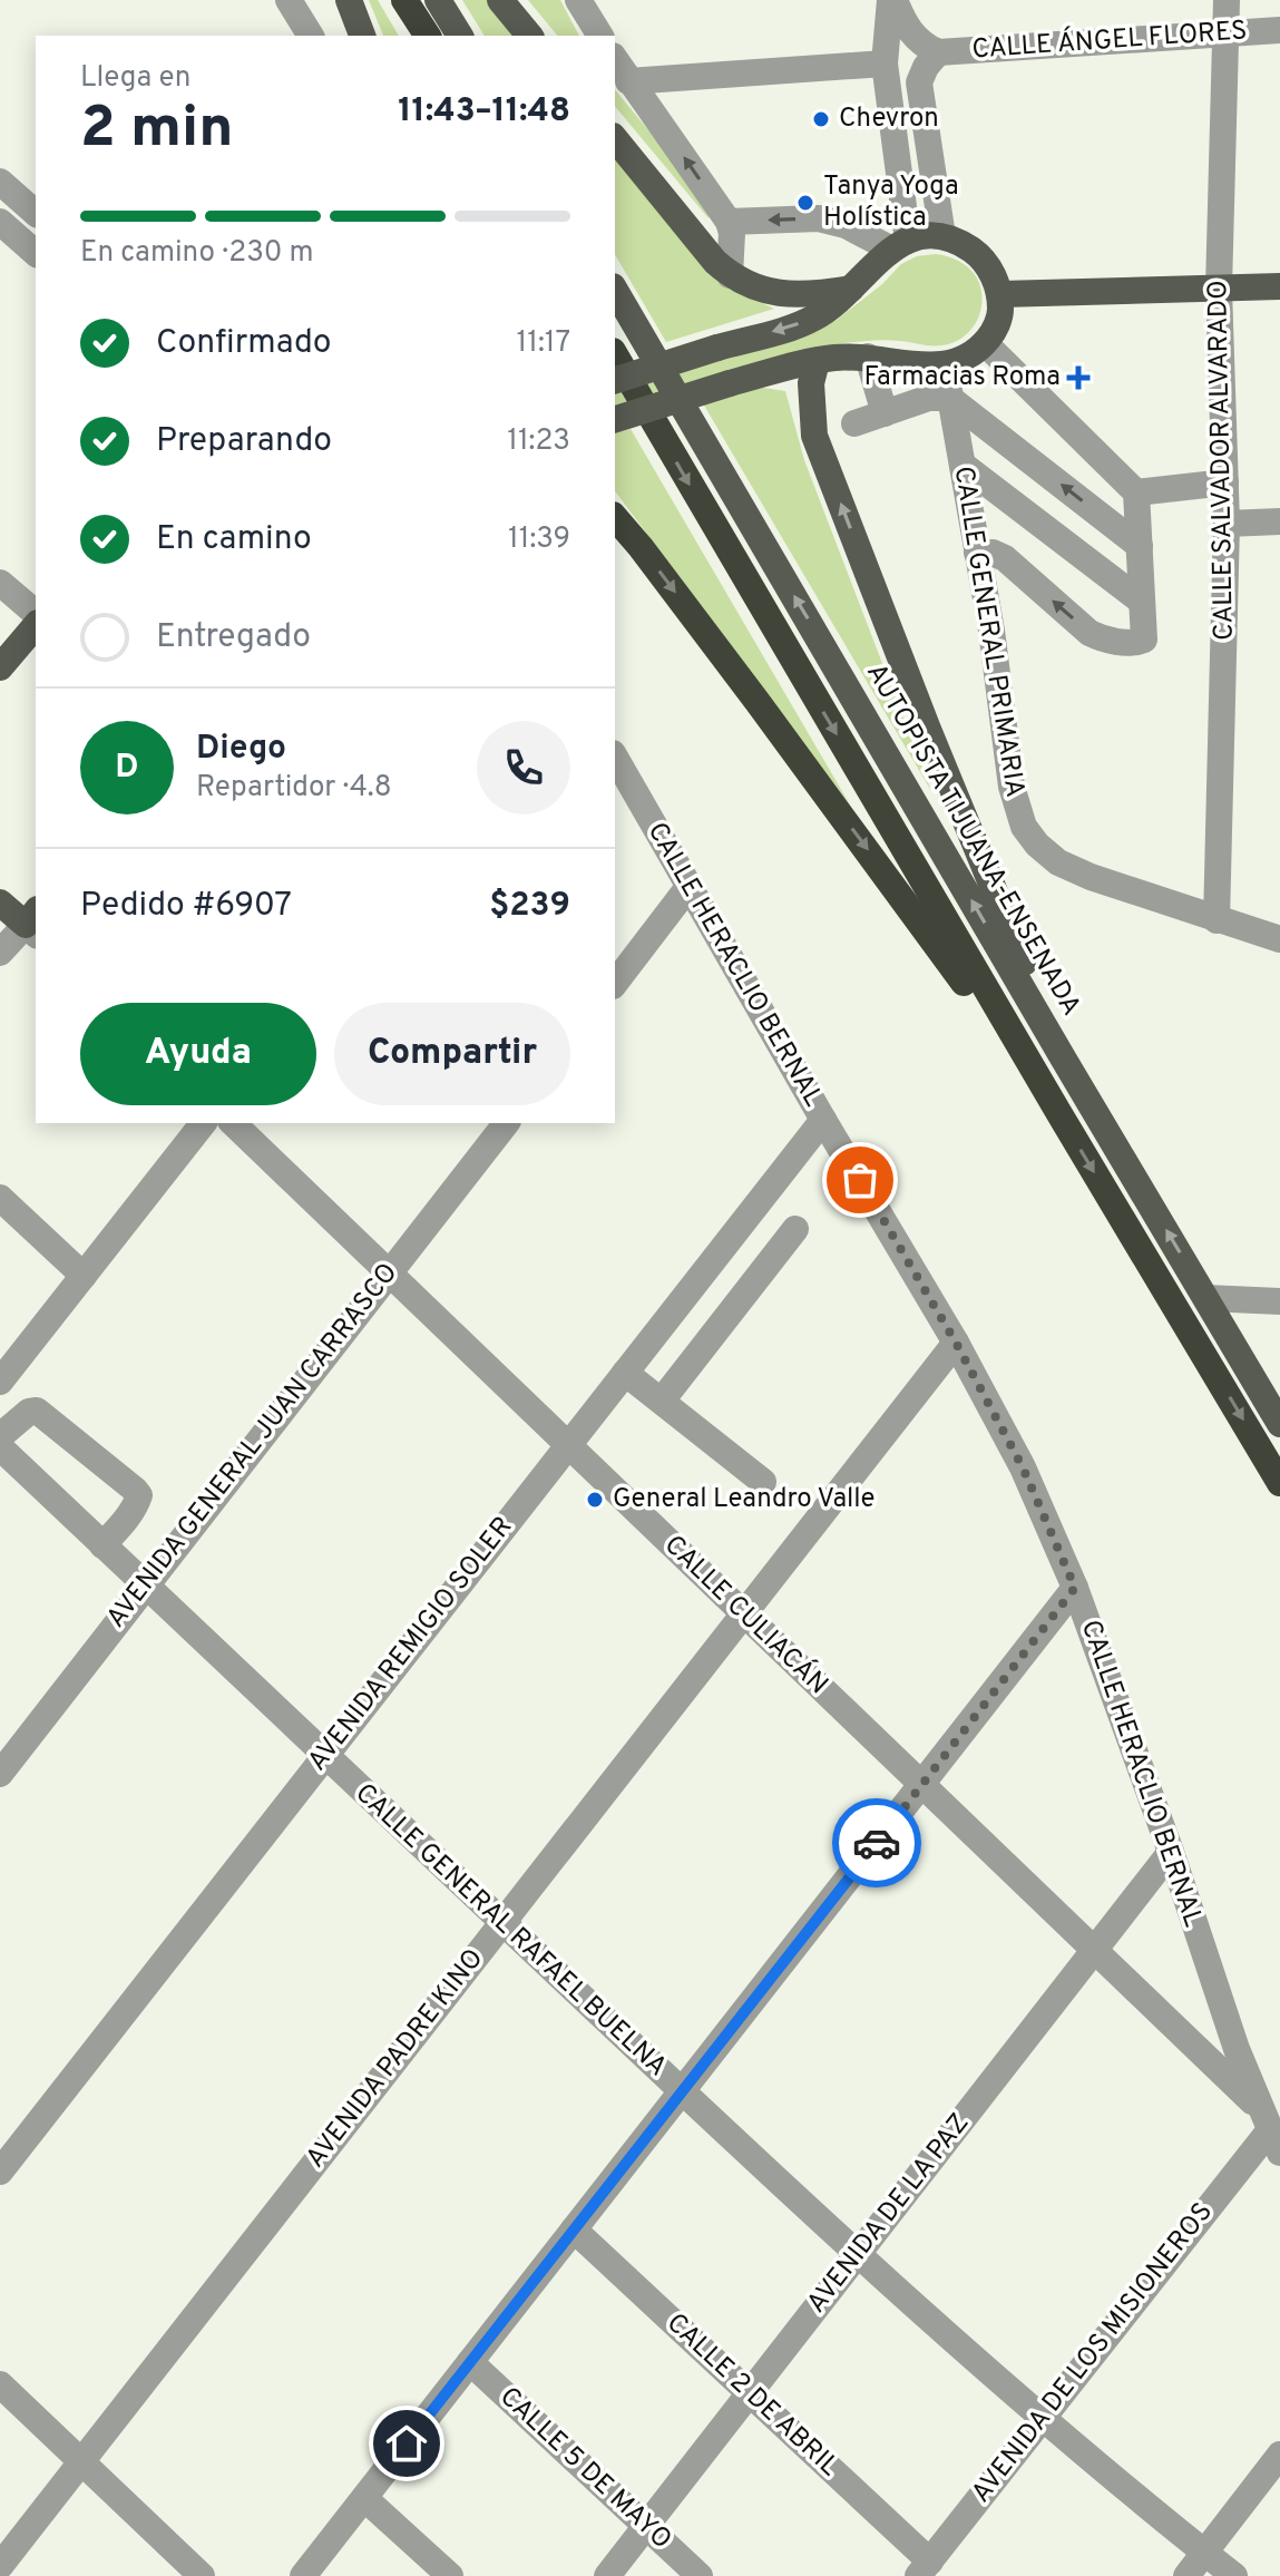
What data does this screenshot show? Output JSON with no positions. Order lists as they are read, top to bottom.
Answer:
{
  "streets": {
    "main road": ["AUTOPISTA TIJUANA-ENSENADA"],
    "street": [
      "CALLE ÁNGEL FLORES",
      "CALLE SALVADOR ALVARADO",
      "CALLE GENERAL PRIMARIA",
      "CALLE HERACLIO BERNAL",
      "AVENIDA GENERAL JUAN CARRASCO",
      "CALLE CULIACÁN",
      "AVENIDA REMIGIO SOLER",
      "CALLE GENERAL RAFAEL BUELNA",
      "AVENIDA PADRE KINO",
      "AVENIDA DE LA PAZ",
      "AVENIDA DE LOS MISIONEROS",
      "CALLE 2 DE ABRIL",
      "CALLE 5 DE MAYO"
    ]
  },
  "crossings": [
    ["CALLE ÁNGEL FLORES", "CALLE SALVADOR ALVARADO"],
    ["CALLE SALVADOR ALVARADO", "CALLE GENERAL PRIMARIA"],
    ["CALLE HERACLIO BERNAL", "CALLE CULIACÁN"],
    ["CALLE HERACLIO BERNAL", "AVENIDA REMIGIO SOLER"],
    ["CALLE HERACLIO BERNAL", "AVENIDA PADRE KINO"],
    ["CALLE HERACLIO BERNAL", "AVENIDA DE LA PAZ"],
    ["CALLE HERACLIO BERNAL", "AVENIDA DE LOS MISIONEROS"],
    ["AVENIDA GENERAL JUAN CARRASCO", "CALLE CULIACÁN"],
    ["AVENIDA GENERAL JUAN CARRASCO", "CALLE GENERAL RAFAEL BUELNA"],
    ["CALLE CULIACÁN", "AVENIDA REMIGIO SOLER"],
    ["CALLE CULIACÁN", "AVENIDA PADRE KINO"],
    ["CALLE CULIACÁN", "AVENIDA DE LA PAZ"],
    ["CALLE CULIACÁN", "AVENIDA DE LOS MISIONEROS"],
    ["AVENIDA REMIGIO SOLER", "CALLE GENERAL RAFAEL BUELNA"],
    ["CALLE GENERAL RAFAEL BUELNA", "AVENIDA PADRE KINO"],
    ["CALLE GENERAL RAFAEL BUELNA", "AVENIDA DE LA PAZ"],
    ["CALLE GENERAL RAFAEL BUELNA", "AVENIDA DE LOS MISIONEROS"],
    ["AVENIDA DE LA PAZ", "CALLE 2 DE ABRIL"],
    ["AVENIDA DE LA PAZ", "CALLE 5 DE MAYO"],
    ["AVENIDA DE LOS MISIONEROS", "CALLE 2 DE ABRIL"]
  ],
  "places": {
    "other": ["Chevron", "Tanya Yoga Holística", "General Leandro Valle"],
    "health": ["Farmacias Roma"]
  },
  "page": {
    "heading": ["2 min", "Llega en", "11:43–11:48"],
    "panel": [
      "Diego",
      "Repartidor · 4.8",
      "Pedido #6907",
      "$239"
    ],
    "bar": "En camino · 230 m",
    "list": [
      ["Confirmado", "11:17"],
      ["Preparando", "11:23"],
      ["En camino", "11:39"],
      "Entregado"
    ],
    "round": "D",
    "buttons": ["Ayuda", "Compartir"]
  }
}
